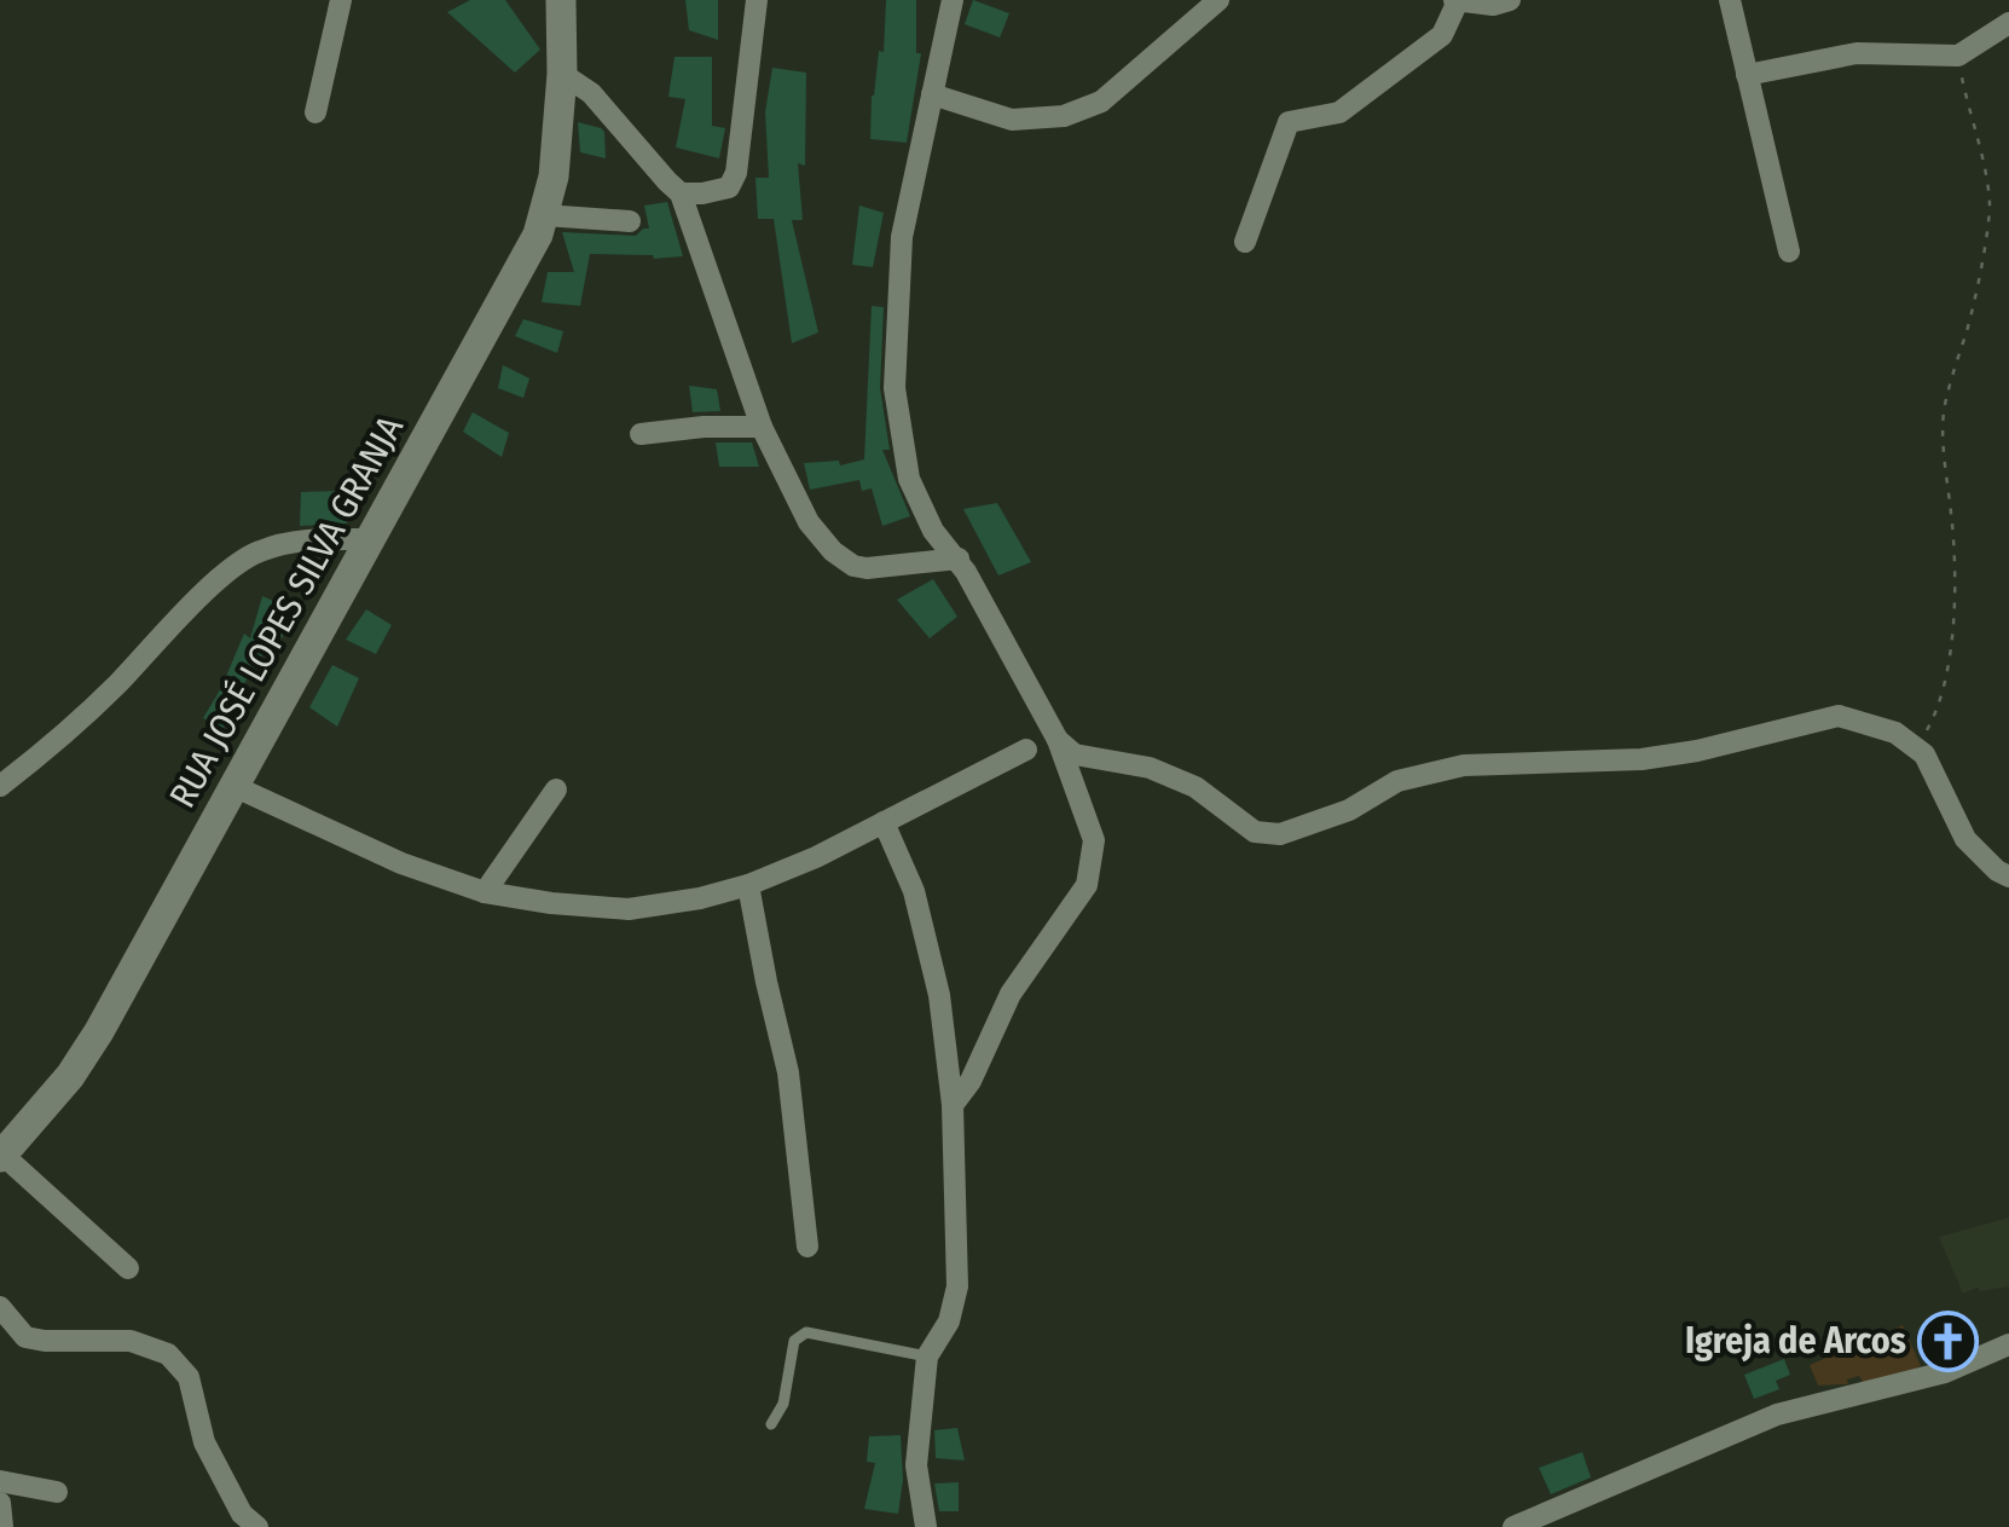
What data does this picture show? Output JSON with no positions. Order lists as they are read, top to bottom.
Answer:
{
  "streets": {
    "main road": ["RUA JOSÉ LOPES SILVA GRANJA"]
  },
  "places": {
    "church": ["Igreja de Arcos"]
  }
}
